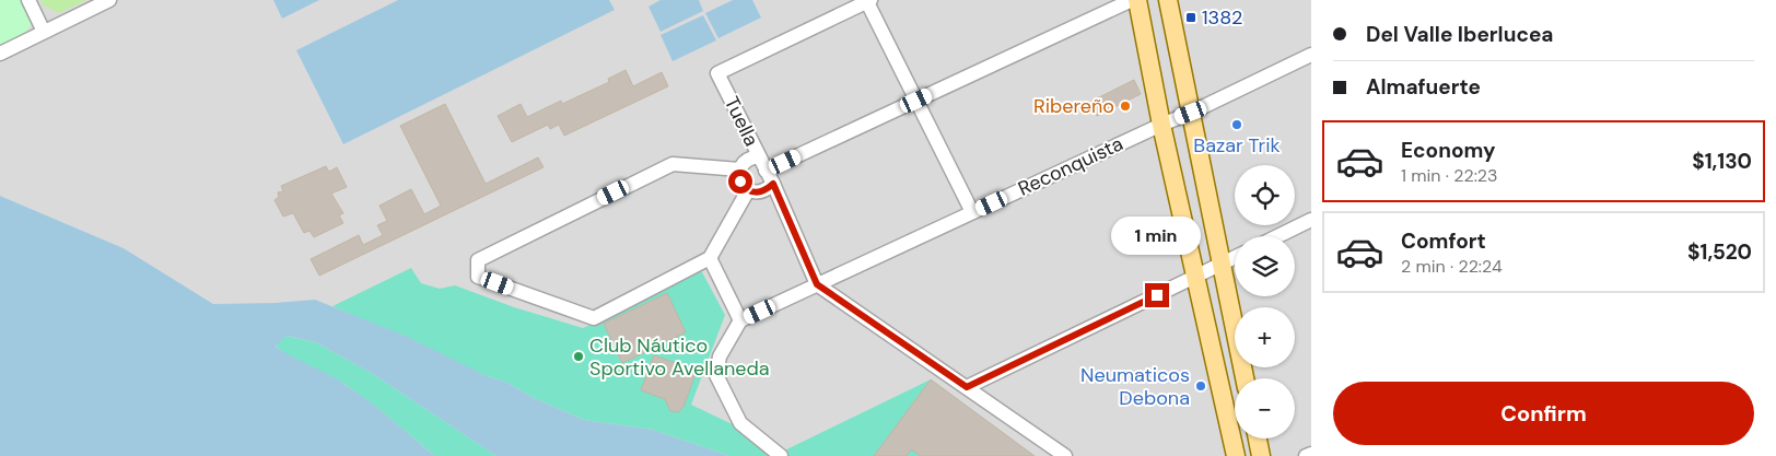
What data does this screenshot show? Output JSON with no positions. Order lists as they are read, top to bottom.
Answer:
{
  "streets": {
    "street": ["Tuella", "Reconquista"]
  },
  "crossings": [
    ["Tuella", "Reconquista"]
  ],
  "places": {
    "transit": ["1382"],
    "other": [
      "Ribereño",
      "Bazar Trik",
      "Club Náutico Sportivo Avellaneda",
      "Neumaticos Debona"
    ]
  },
  "page": {
    "banner": ["Del Valle Iberlucea", "Almafuerte"],
    "list": [
      {
        "name": "Economy",
        "note": "1 min · 22:23",
        "value": "$1,130"
      },
      {
        "name": "Comfort",
        "note": "2 min · 22:24",
        "value": "$1,520"
      }
    ],
    "map_buttons": ["+", "−"],
    "bubble": "1 min",
    "buttons": "Confirm"
  }
}
